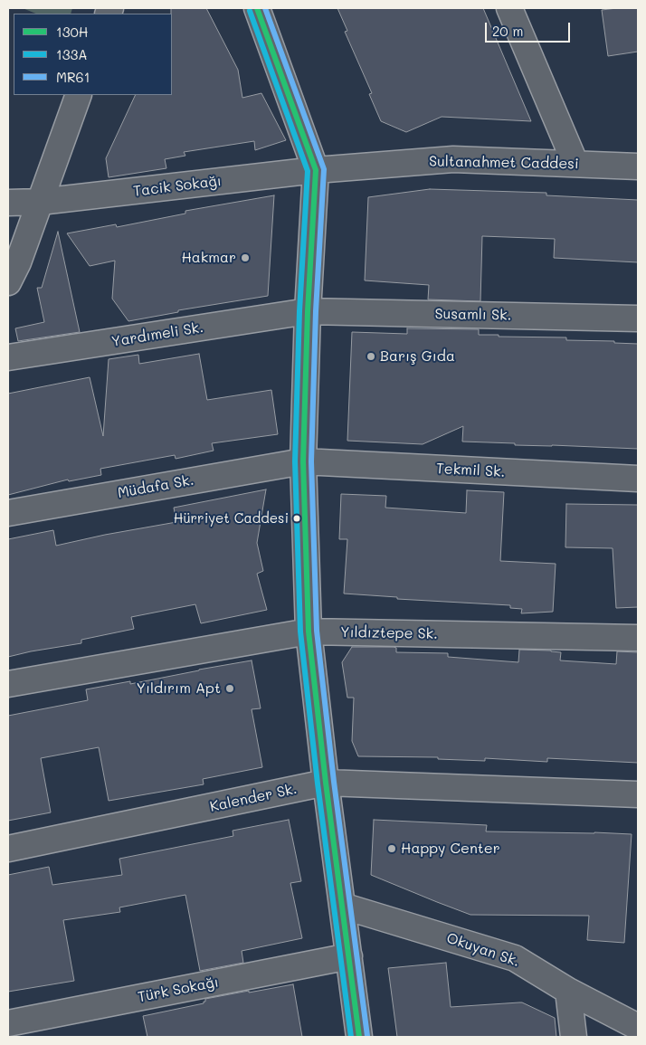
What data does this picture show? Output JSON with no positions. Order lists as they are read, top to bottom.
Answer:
{
  "streets": {
    "street": [
      "Sultanahmet Caddesi",
      "Tacik Sokağı",
      "Susamlı Sk.",
      "Yardımeli Sk.",
      "Tekmil Sk.",
      "Müdafa Sk.",
      "Yıldıztepe Sk.",
      "Kalender Sk.",
      "Okuyan Sk.",
      "Türk Sokağı"
    ]
  },
  "crossings": [
    ["Sultanahmet Caddesi", "Tacik Sokağı"],
    ["Susamlı Sk.", "Yardımeli Sk."],
    ["Tekmil Sk.", "Müdafa Sk."]
  ],
  "places": [
    "Hakmar",
    "Barış Gıda",
    "Hürriyet Caddesi",
    "Yıldırım Apt",
    "Happy Center"
  ],
  "lines": ["transit line 130H", "transit line MR61", "transit line 133A"],
  "legend": ["130H", "133A", "MR61"],
  "scale_bar": "20 m"
}
